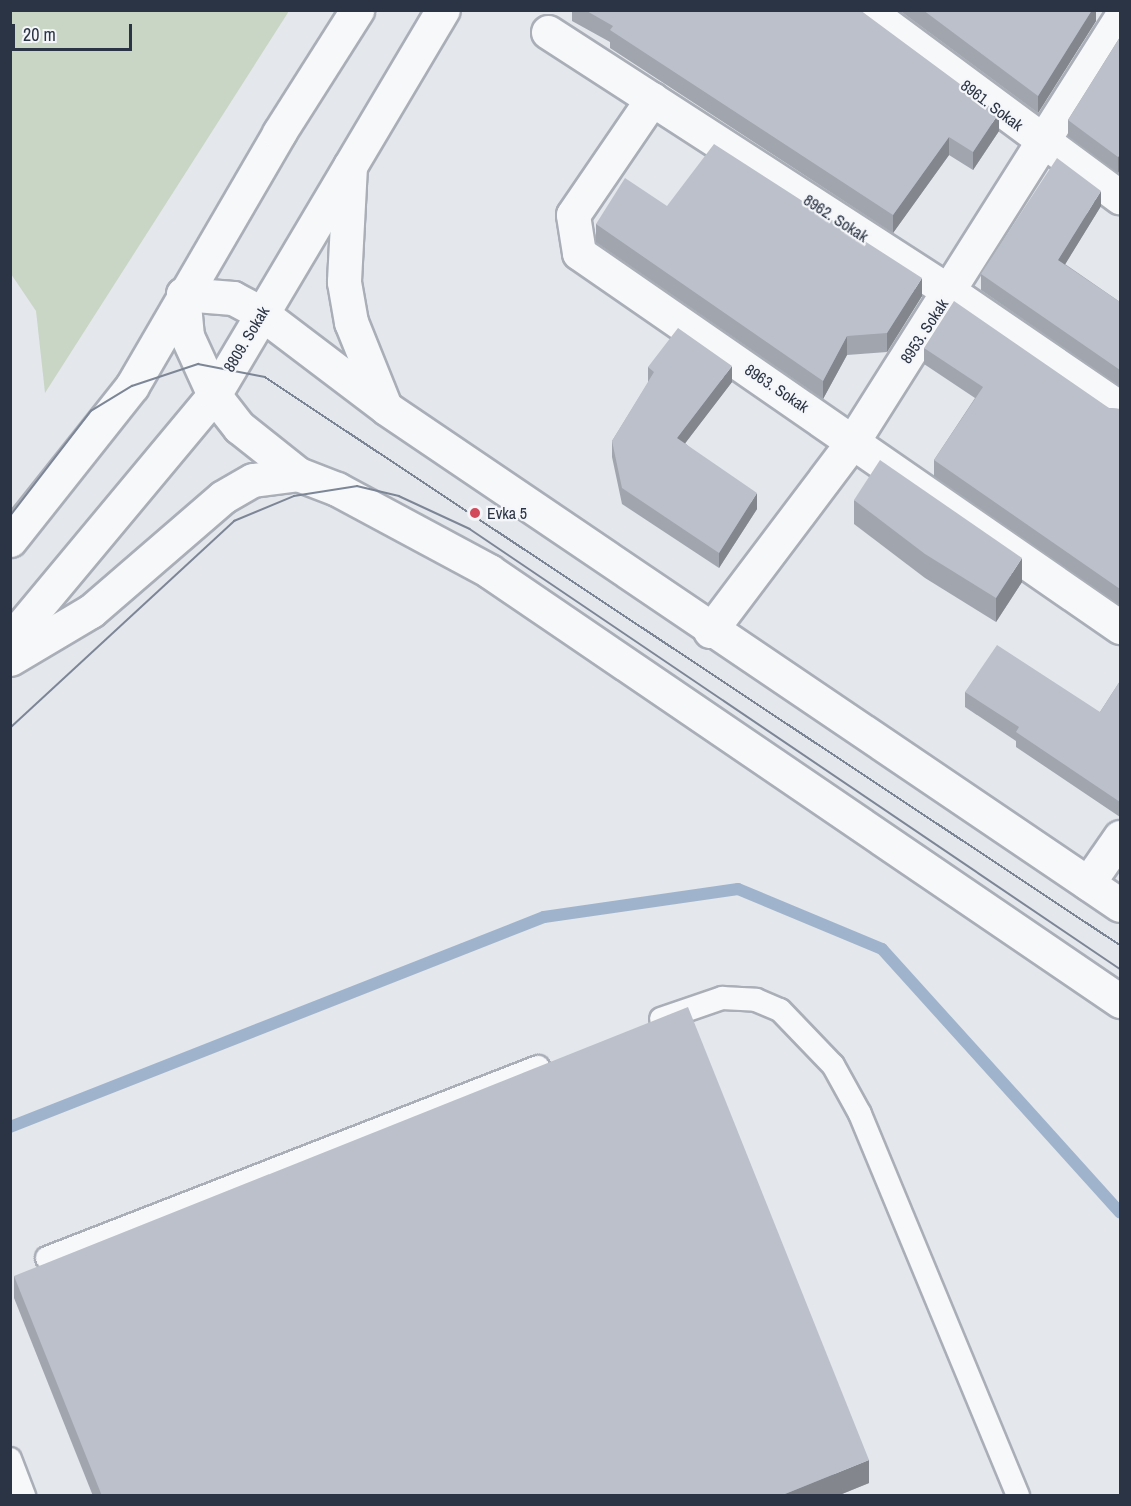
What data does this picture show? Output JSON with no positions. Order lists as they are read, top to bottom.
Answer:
{
  "streets": {
    "street": [
      "8961. Sokak",
      "8962. Sokak",
      "8953. Sokak",
      "8809. Sokak",
      "8963. Sokak"
    ]
  },
  "crossings": [
    ["8961. Sokak", "8953. Sokak"],
    ["8962. Sokak", "8953. Sokak"],
    ["8962. Sokak", "8963. Sokak"],
    ["8953. Sokak", "8963. Sokak"]
  ],
  "places": ["Evka 5"],
  "scale_bar": "20 m"
}
